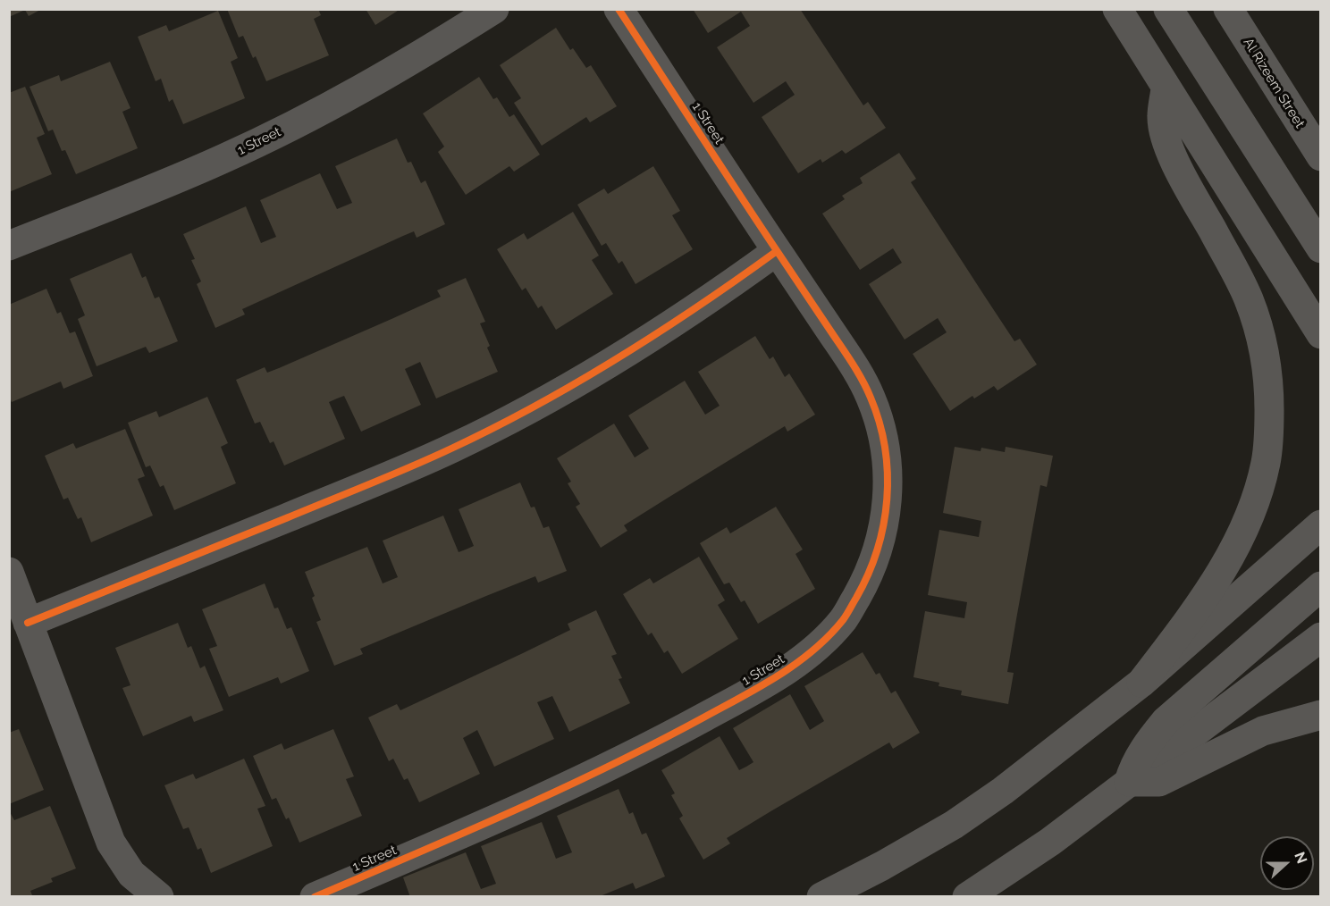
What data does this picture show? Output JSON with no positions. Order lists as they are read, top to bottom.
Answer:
{
  "streets": {
    "street": ["Al Rizeem Street", "1 Street"]
  },
  "north": "right"
}
